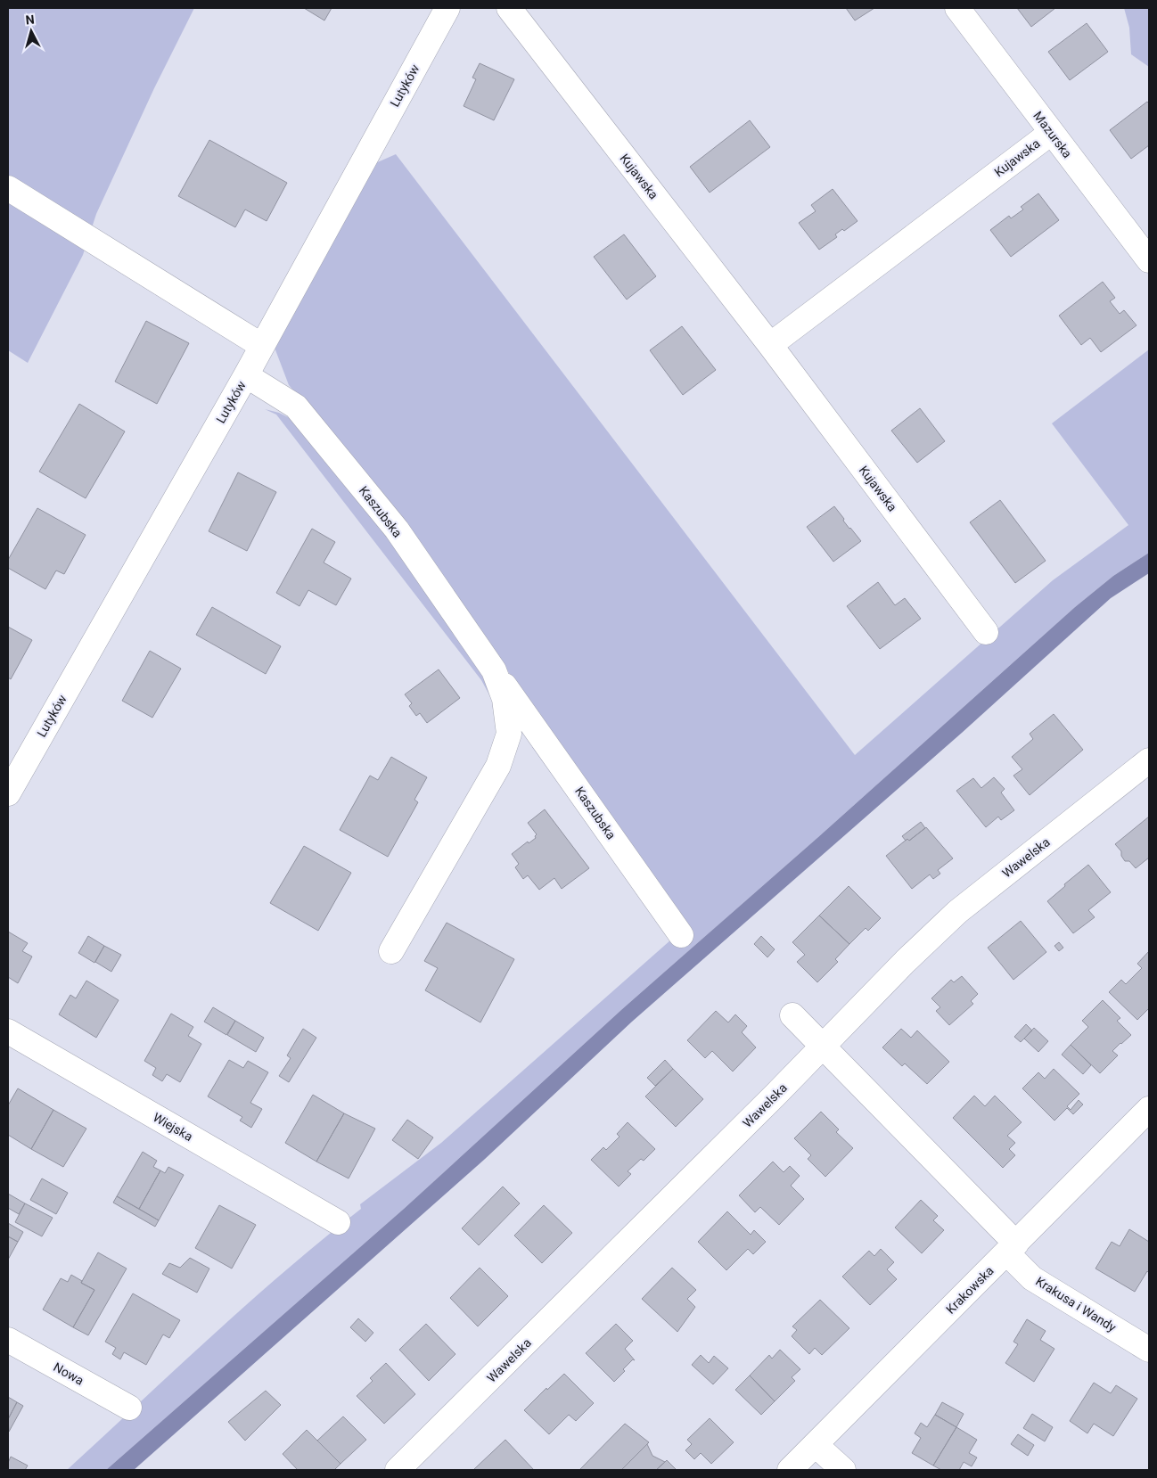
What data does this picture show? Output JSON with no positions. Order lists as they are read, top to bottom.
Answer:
{
  "streets": {
    "street": [
      "Lutyków",
      "Mazurska",
      "Kujawska",
      "Kaszubska",
      "Wawelska",
      "Wiejska",
      "Krakowska",
      "Krakusa i Wandy",
      "Nowa"
    ]
  },
  "crossings": [
    ["Lutyków", "Kaszubska"],
    ["Mazurska", "Kujawska"],
    ["Wawelska", "Krakusa i Wandy"],
    ["Krakowska", "Krakusa i Wandy"]
  ],
  "north": "top"
}
